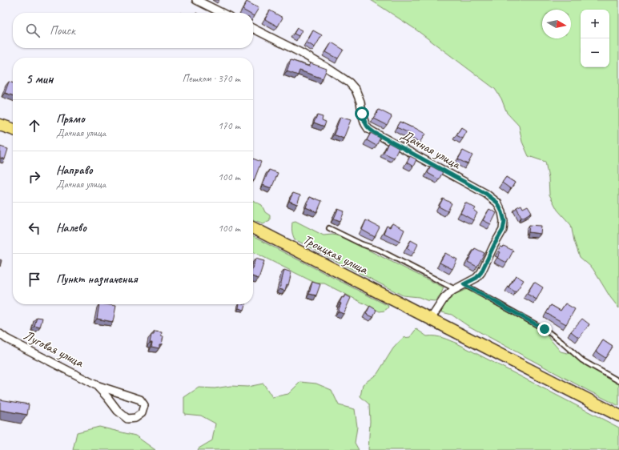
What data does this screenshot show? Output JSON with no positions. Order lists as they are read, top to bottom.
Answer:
{
  "streets": {
    "main road": ["Троицкая улица"],
    "street": ["Дачная улица", "Луговая улица"]
  },
  "crossings": [
    ["Дачная улица", "Троицкая улица"]
  ],
  "north": "right",
  "page": {
    "map_buttons": ["+", "−"],
    "search": "Поиск",
    "heading": ["5 мин", "Пешком · 370 m"],
    "list": [
      ["Прямо", "Дачная улица", "170 m"],
      ["Направо", "Дачная улица", "100 m"],
      ["Налево", "100 m"],
      "Пункт назначения"
    ]
  }
}
